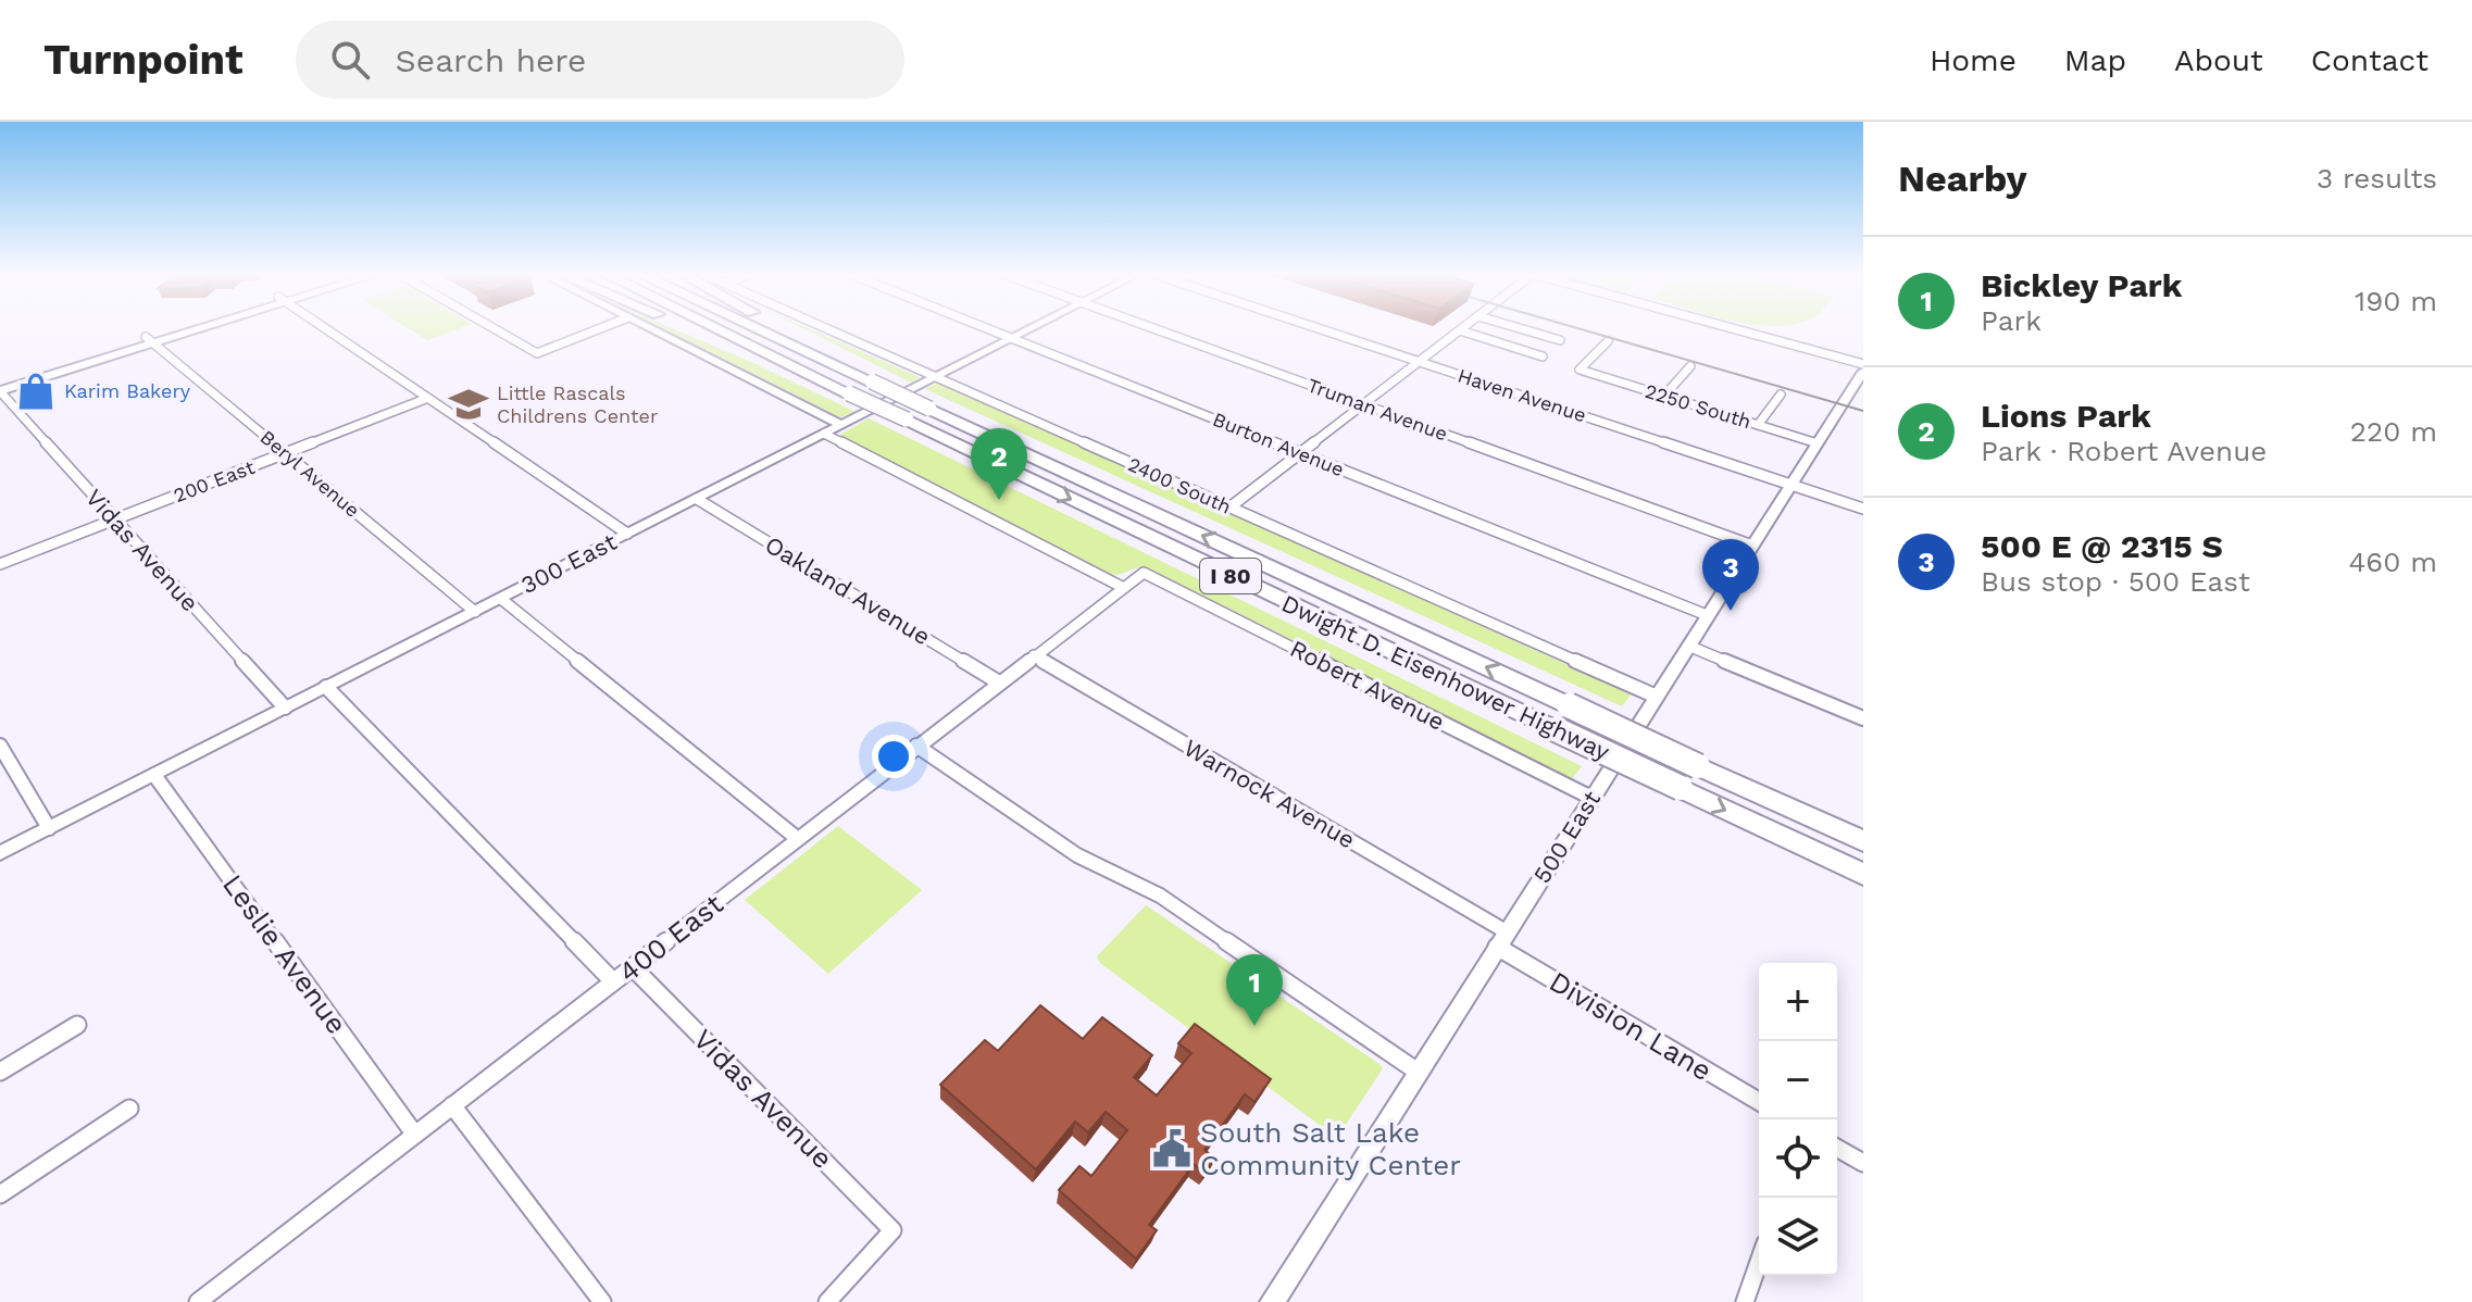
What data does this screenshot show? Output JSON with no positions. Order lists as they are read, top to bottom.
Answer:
{
  "streets": {
    "highway": ["I 80", "Dwight D. Eisenhower Highway"],
    "street": [
      "Haven Avenue",
      "2250 South",
      "Truman Avenue",
      "Burton Avenue",
      "Beryl Avenue",
      "200 East",
      "2400 South",
      "Vidas Avenue",
      "300 East",
      "Oakland Avenue",
      "Robert Avenue",
      "Warnock Avenue",
      "500 East",
      "400 East",
      "Leslie Avenue",
      "Division Lane"
    ]
  },
  "crossings": [
    ["Haven Avenue", "500 East"],
    ["2250 South", "500 East"],
    ["Truman Avenue", "500 East"],
    ["Burton Avenue", "300 East"],
    ["Burton Avenue", "500 East"],
    ["Beryl Avenue", "200 East"],
    ["Beryl Avenue", "300 East"],
    ["200 East", "Vidas Avenue"],
    ["2400 South", "300 East"],
    ["2400 South", "500 East"],
    ["Vidas Avenue", "300 East"],
    ["Vidas Avenue", "400 East"],
    ["300 East", "Oakland Avenue"],
    ["300 East", "Leslie Avenue"],
    ["Oakland Avenue", "400 East"],
    ["Robert Avenue", "500 East"],
    ["Robert Avenue", "400 East"],
    ["Warnock Avenue", "500 East"],
    ["Warnock Avenue", "400 East"],
    ["Warnock Avenue", "Division Lane"],
    ["500 East", "Division Lane"],
    ["400 East", "Leslie Avenue"]
  ],
  "places": {
    "shop": ["Karim Bakery"],
    "school or university": ["Little Rascals Childrens Center"],
    "public building": ["South Salt Lake Community Center"]
  },
  "page": {
    "header": "Turnpoint",
    "search": "Search here",
    "nav": [
      "Home",
      "Map",
      "About",
      "Contact"
    ],
    "heading": ["Nearby", "3 results"],
    "list": [
      {
        "mark": "1",
        "name": "Bickley Park",
        "note": "Park",
        "value": "190 m"
      },
      {
        "mark": "2",
        "name": "Lions Park",
        "note": "Park · Robert Avenue",
        "value": "220 m"
      },
      {
        "mark": "3",
        "name": "500 E @ 2315 S",
        "note": "Bus stop · 500 East",
        "value": "460 m"
      }
    ],
    "pins": ["2", "3", "1"],
    "map_buttons": ["+", "−"]
  }
}
